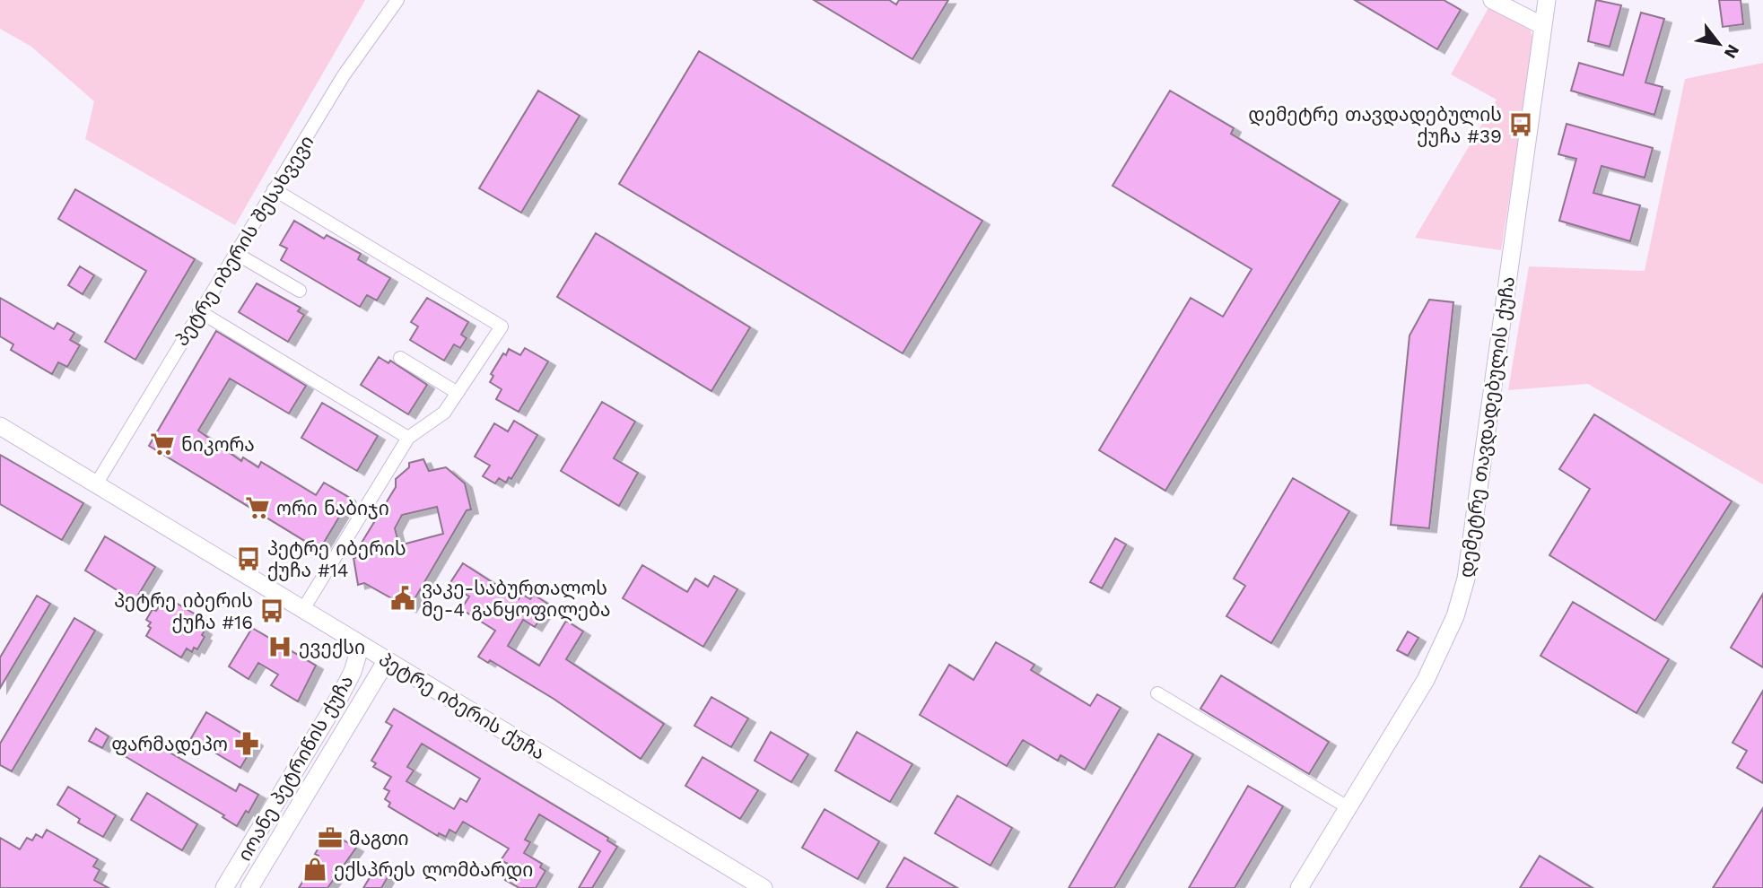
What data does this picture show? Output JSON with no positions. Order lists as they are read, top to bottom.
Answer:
{
  "streets": {
    "street": [
      "პეტრე იბერის შესახვევი",
      "დემეტრე თავდადებულის ქუჩა",
      "პეტრე იბერის ქუჩა",
      "იოანე პეტრიწის ქუჩა"
    ]
  },
  "crossings": [
    ["პეტრე იბერის შესახვევი", "პეტრე იბერის ქუჩა"],
    ["პეტრე იბერის ქუჩა", "იოანე პეტრიწის ქუჩა"]
  ],
  "places": {
    "bus stop": ["დემეტრე თავდადებულის ქუჩა #39", "პეტრე იბერის ქუჩა #14", "პეტრე იბერის ქუჩა #16"],
    "supermarket": ["ნიკორა", "ორი ნაბიჯი"],
    "public building": ["ვაკე-საბურთალოს მე-4 განყოფილება"],
    "hospital": ["ევექსი"],
    "pharmacy": ["ფარმადეპო"],
    "office": ["მაგთი"],
    "shop": ["ექსპრეს ლომბარდი"]
  },
  "north": "bottom right"
}
